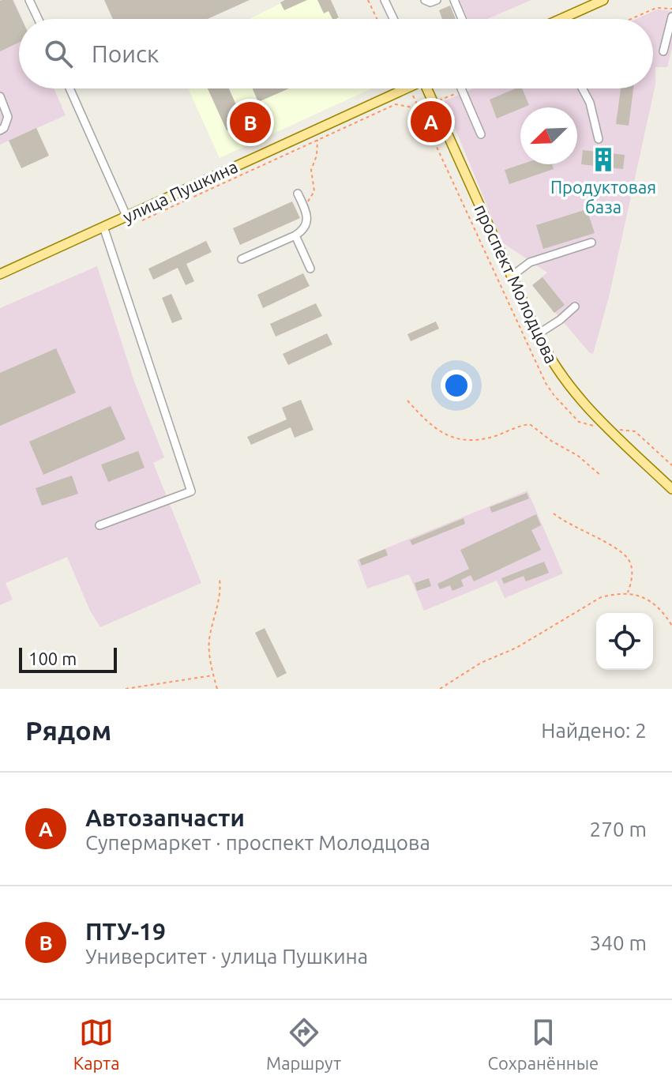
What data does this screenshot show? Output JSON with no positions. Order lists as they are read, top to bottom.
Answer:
{
  "streets": {
    "main road": ["улица Пушкина", "проспект Молодцова"]
  },
  "places": {
    "building": ["Продуктовая база"]
  },
  "scale_bar": "100 m",
  "north": "bottom left",
  "page": {
    "search": "Поиск",
    "pins": ["A", "B"],
    "scale": "100 m",
    "heading": ["Рядом", "Найдено: 2"],
    "list": [
      {
        "mark": "A",
        "name": "Автозапчасти",
        "note": "Супермаркет · проспект Молодцова",
        "value": "270 m"
      },
      {
        "mark": "B",
        "name": "ПТУ-19",
        "note": "Университет · улица Пушкина",
        "value": "340 m"
      }
    ],
    "nav": ["Карта", "Маршрут", "Сохранённые"]
  }
}
